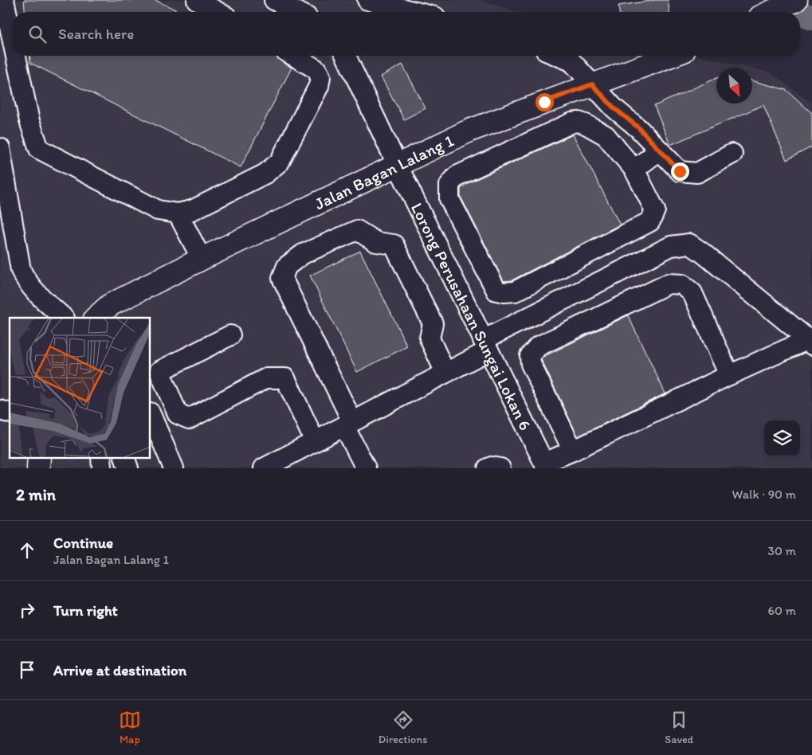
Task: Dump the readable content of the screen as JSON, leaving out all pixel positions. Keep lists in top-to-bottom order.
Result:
{
  "streets": {
    "main road": ["Jalan Bagan Lalang 1"],
    "street": ["Lorong Perusahaan Sungai Lokan 6"]
  },
  "crossings": [
    ["Jalan Bagan Lalang 1", "Lorong Perusahaan Sungai Lokan 6"]
  ],
  "north": "bottom right",
  "page": {
    "search": "Search here",
    "heading": ["2 min", "Walk · 90 m"],
    "list": [
      ["Continue", "Jalan Bagan Lalang 1", "30 m"],
      ["Turn right", "60 m"],
      "Arrive at destination"
    ],
    "nav": ["Map", "Directions", "Saved"]
  }
}
